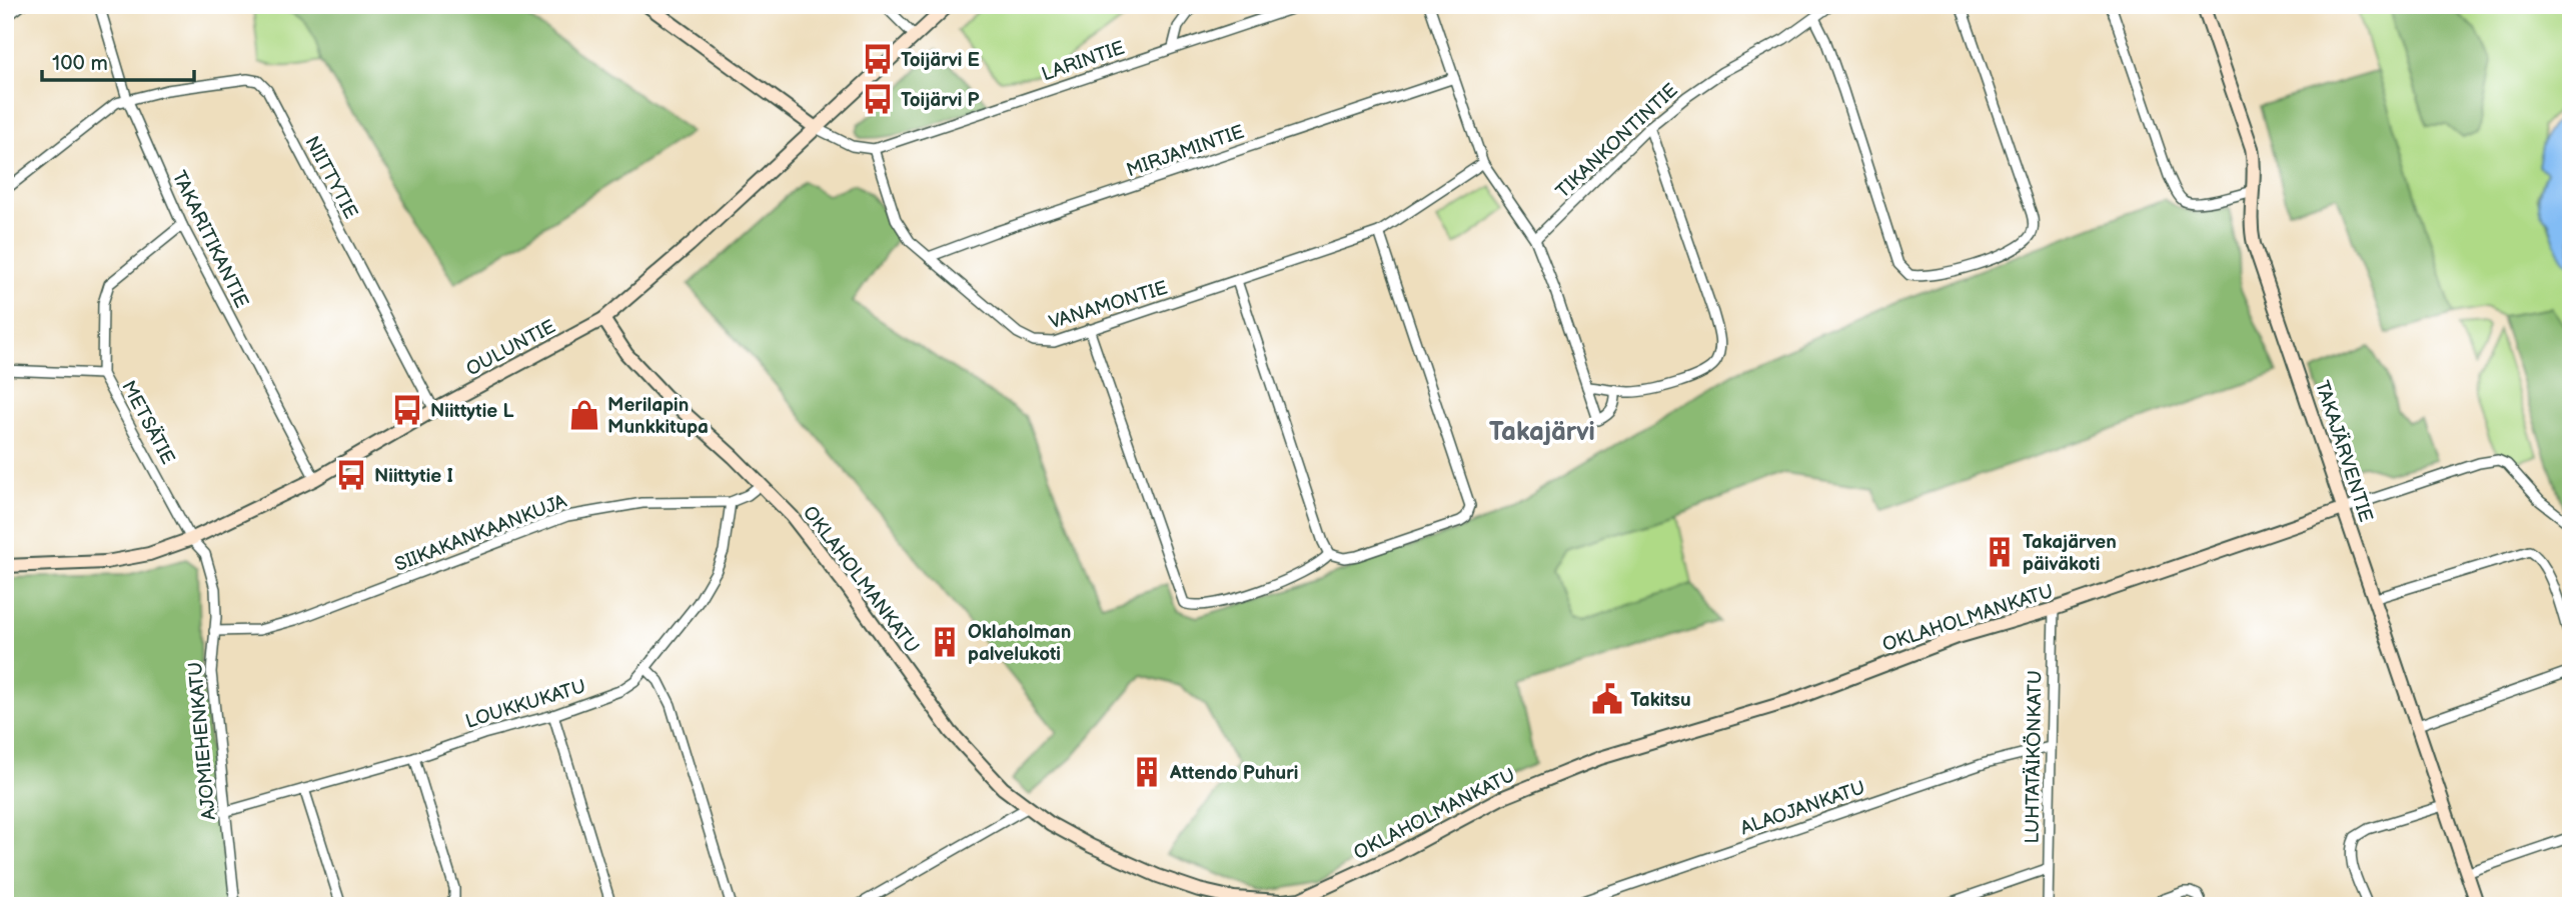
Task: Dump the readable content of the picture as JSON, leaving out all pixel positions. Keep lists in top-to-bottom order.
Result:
{
  "streets": {
    "street": [
      "LARINTIE",
      "TIKANKONTINTIE",
      "MIRJAMINTIE",
      "NIITTYTIE",
      "TAKARITIKANTIE",
      "VANAMONTIE",
      "OULUNTIE",
      "METSÄTIE",
      "TAKAJÄRVENTIE",
      "SIIKAKANKAANKUJA",
      "OKLAHOLMANKATU",
      "LOUKKUKATU",
      "AJOMIEHENKATU",
      "LUHTATÄIKÖNKATU",
      "ALAOJANKATU"
    ]
  },
  "crossings": [
    ["LARINTIE", "VANAMONTIE"],
    ["MIRJAMINTIE", "VANAMONTIE"],
    ["NIITTYTIE", "TAKARITIKANTIE"],
    ["NIITTYTIE", "OULUNTIE"],
    ["TAKARITIKANTIE", "OULUNTIE"],
    ["TAKARITIKANTIE", "METSÄTIE"],
    ["OULUNTIE", "METSÄTIE"],
    ["OULUNTIE", "OKLAHOLMANKATU"],
    ["OULUNTIE", "AJOMIEHENKATU"],
    ["METSÄTIE", "AJOMIEHENKATU"],
    ["TAKAJÄRVENTIE", "OKLAHOLMANKATU"],
    ["SIIKAKANKAANKUJA", "OKLAHOLMANKATU"],
    ["SIIKAKANKAANKUJA", "LOUKKUKATU"],
    ["SIIKAKANKAANKUJA", "AJOMIEHENKATU"],
    ["OKLAHOLMANKATU", "LUHTATÄIKÖNKATU"],
    ["LOUKKUKATU", "AJOMIEHENKATU"],
    ["LUHTATÄIKÖNKATU", "ALAOJANKATU"]
  ],
  "districts": ["Takajärvi"],
  "places": {
    "bus stop": [
      "Toijärvi E",
      "Toijärvi P",
      "Niittytie L",
      "Niittytie I"
    ],
    "shop": ["Merilapin Munkkitupa"],
    "building": ["Takajärven päiväkoti", "Oklaholman palvelukoti", "Attendo Puhuri"],
    "public building": ["Takitsu"]
  },
  "scale_bar": "100 m"
}
